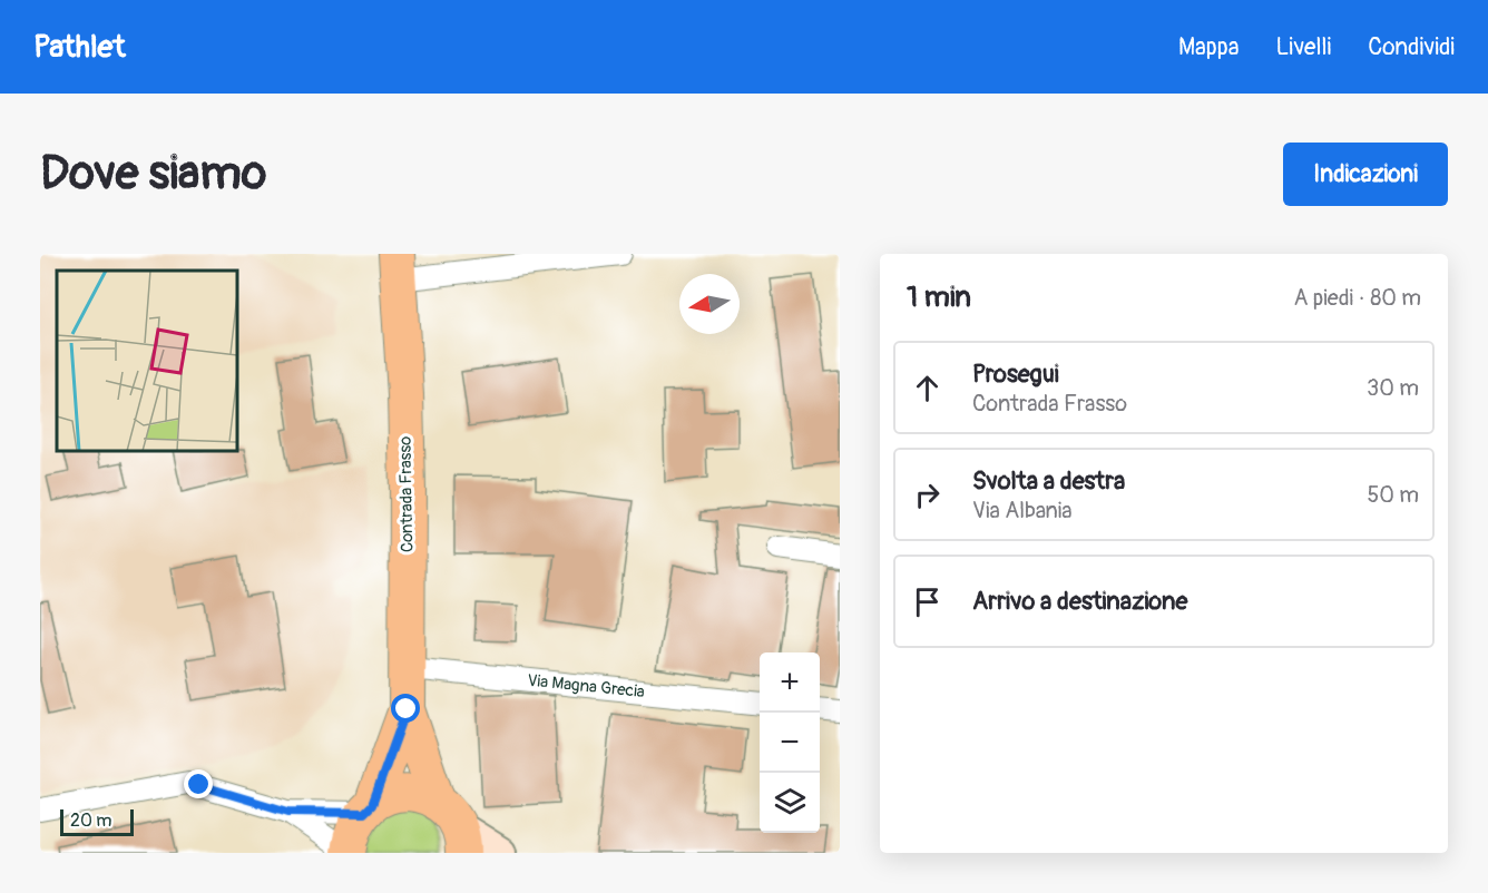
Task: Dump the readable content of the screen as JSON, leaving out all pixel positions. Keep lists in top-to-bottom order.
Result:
{
  "streets": {
    "main road": ["Contrada Frasso"],
    "street": ["Via Magna Grecia"]
  },
  "crossings": [
    ["Contrada Frasso", "Via Magna Grecia"]
  ],
  "scale_bar": "20 m",
  "north": "left",
  "page": {
    "header": "Pathlet",
    "nav": ["Mappa", "Livelli", "Condividi"],
    "buttons": "Indicazioni",
    "title": "Dove siamo",
    "heading": ["1 min", "A piedi · 80 m"],
    "list": [
      ["Prosegui", "Contrada Frasso", "30 m"],
      ["Svolta a destra", "Via Albania", "50 m"],
      "Arrivo a destinazione"
    ],
    "map_buttons": ["+", "−"],
    "scale": "20 m"
  }
}
